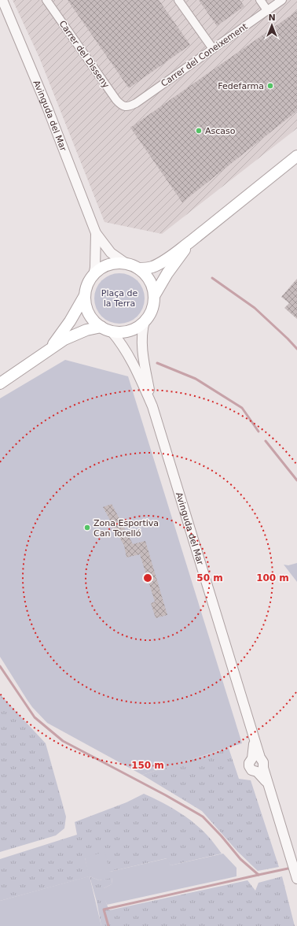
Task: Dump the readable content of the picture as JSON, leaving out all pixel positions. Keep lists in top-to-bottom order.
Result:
{
  "streets": {
    "street": ["Carrer del Disseny", "Carrer del Coneixement", "Avinguda del Mar"]
  },
  "crossings": [
    ["Carrer del Disseny", "Carrer del Coneixement"]
  ],
  "parks": ["Plaça de la Terra"],
  "places": ["Fedefarma", "Ascaso", "Zona Esportiva Can Torelló"],
  "north": "top",
  "rings": ["50 m", "100 m", "150 m"]
}
